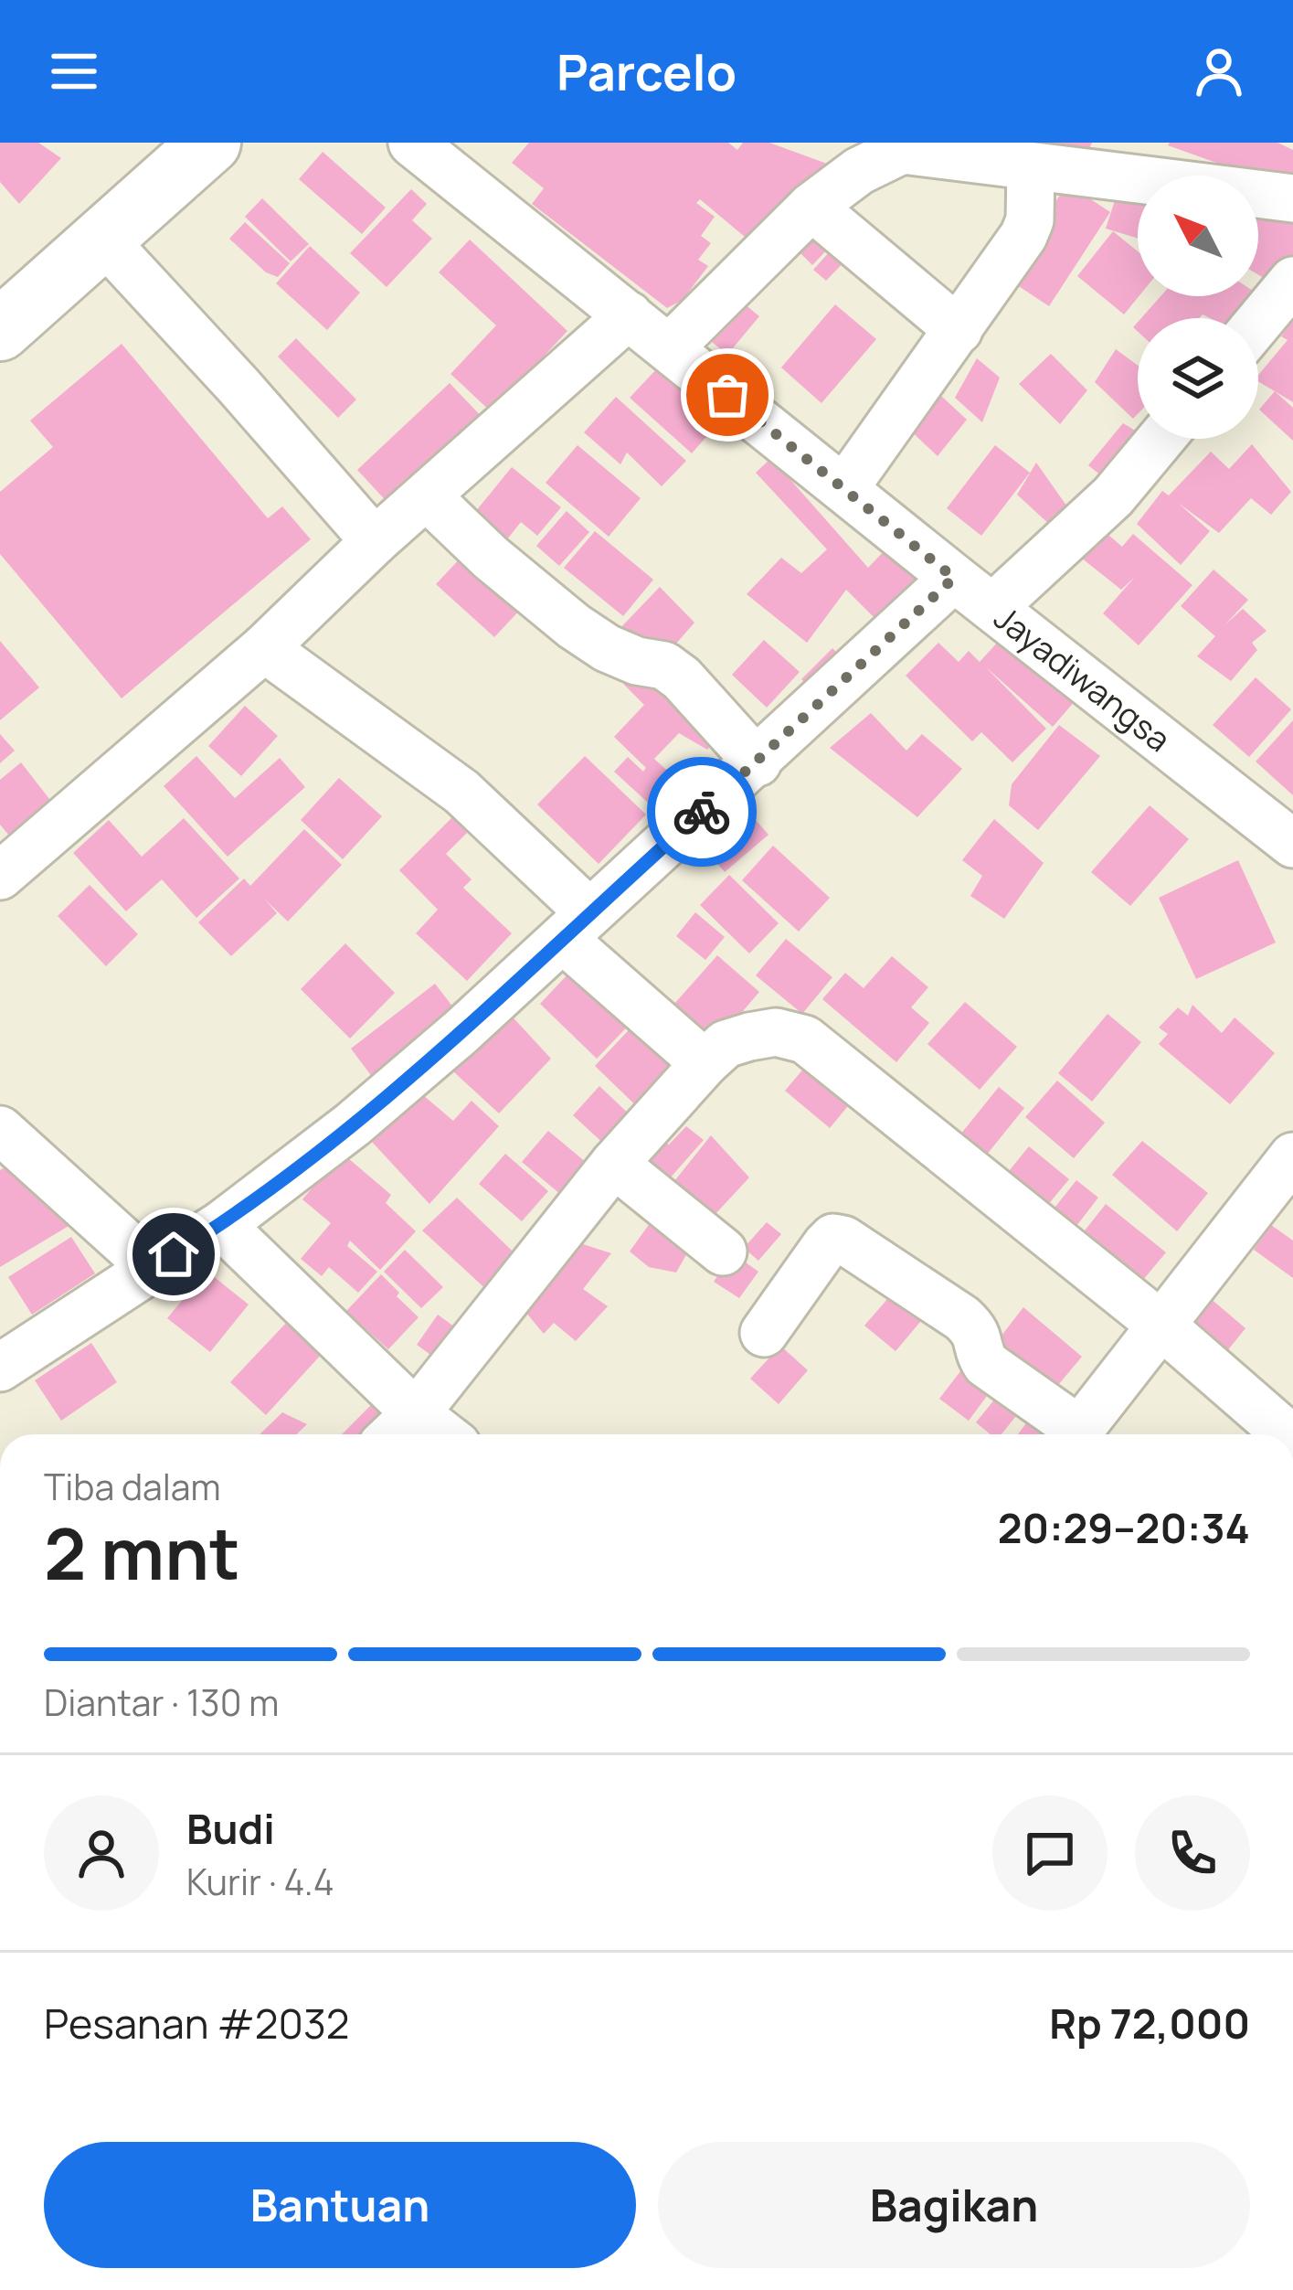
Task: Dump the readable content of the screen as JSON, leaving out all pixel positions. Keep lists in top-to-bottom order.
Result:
{
  "streets": {
    "street": ["Jayadiwangsa"]
  },
  "north": "top left",
  "page": {
    "header": "Parcelo",
    "heading": ["2 mnt", "Tiba dalam", "20:29–20:34"],
    "panel": [
      "Budi",
      "Kurir · 4.4",
      "Pesanan #2032",
      "Rp 72,000"
    ],
    "bar": "Diantar · 130 m",
    "buttons": ["Bantuan", "Bagikan"]
  }
}
